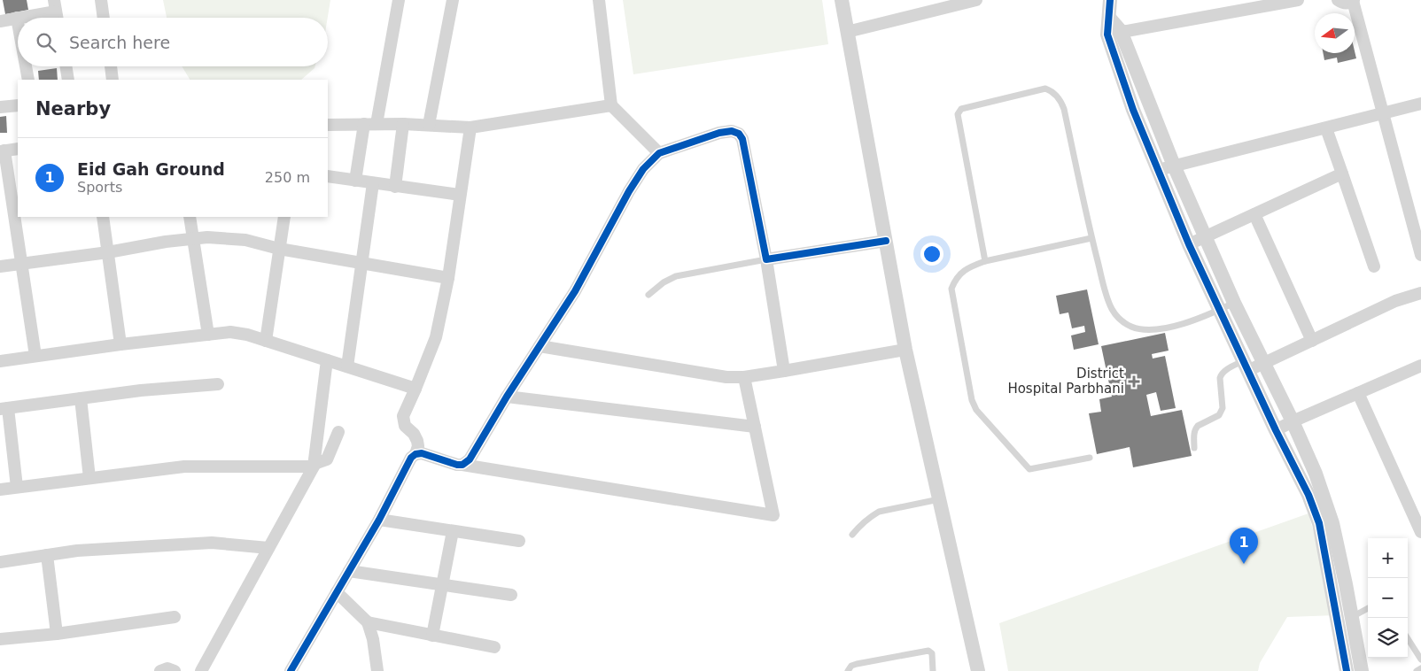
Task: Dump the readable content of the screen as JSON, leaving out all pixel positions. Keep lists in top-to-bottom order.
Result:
{
  "places": {
    "health": ["District Hospital Parbhani"]
  },
  "north": "left",
  "page": {
    "search": "Search here",
    "heading": "Nearby",
    "list": [
      {
        "mark": "1",
        "name": "Eid Gah Ground",
        "note": "Sports",
        "value": "250 m"
      }
    ],
    "pins": "1",
    "map_buttons": ["+", "−"]
  }
}
